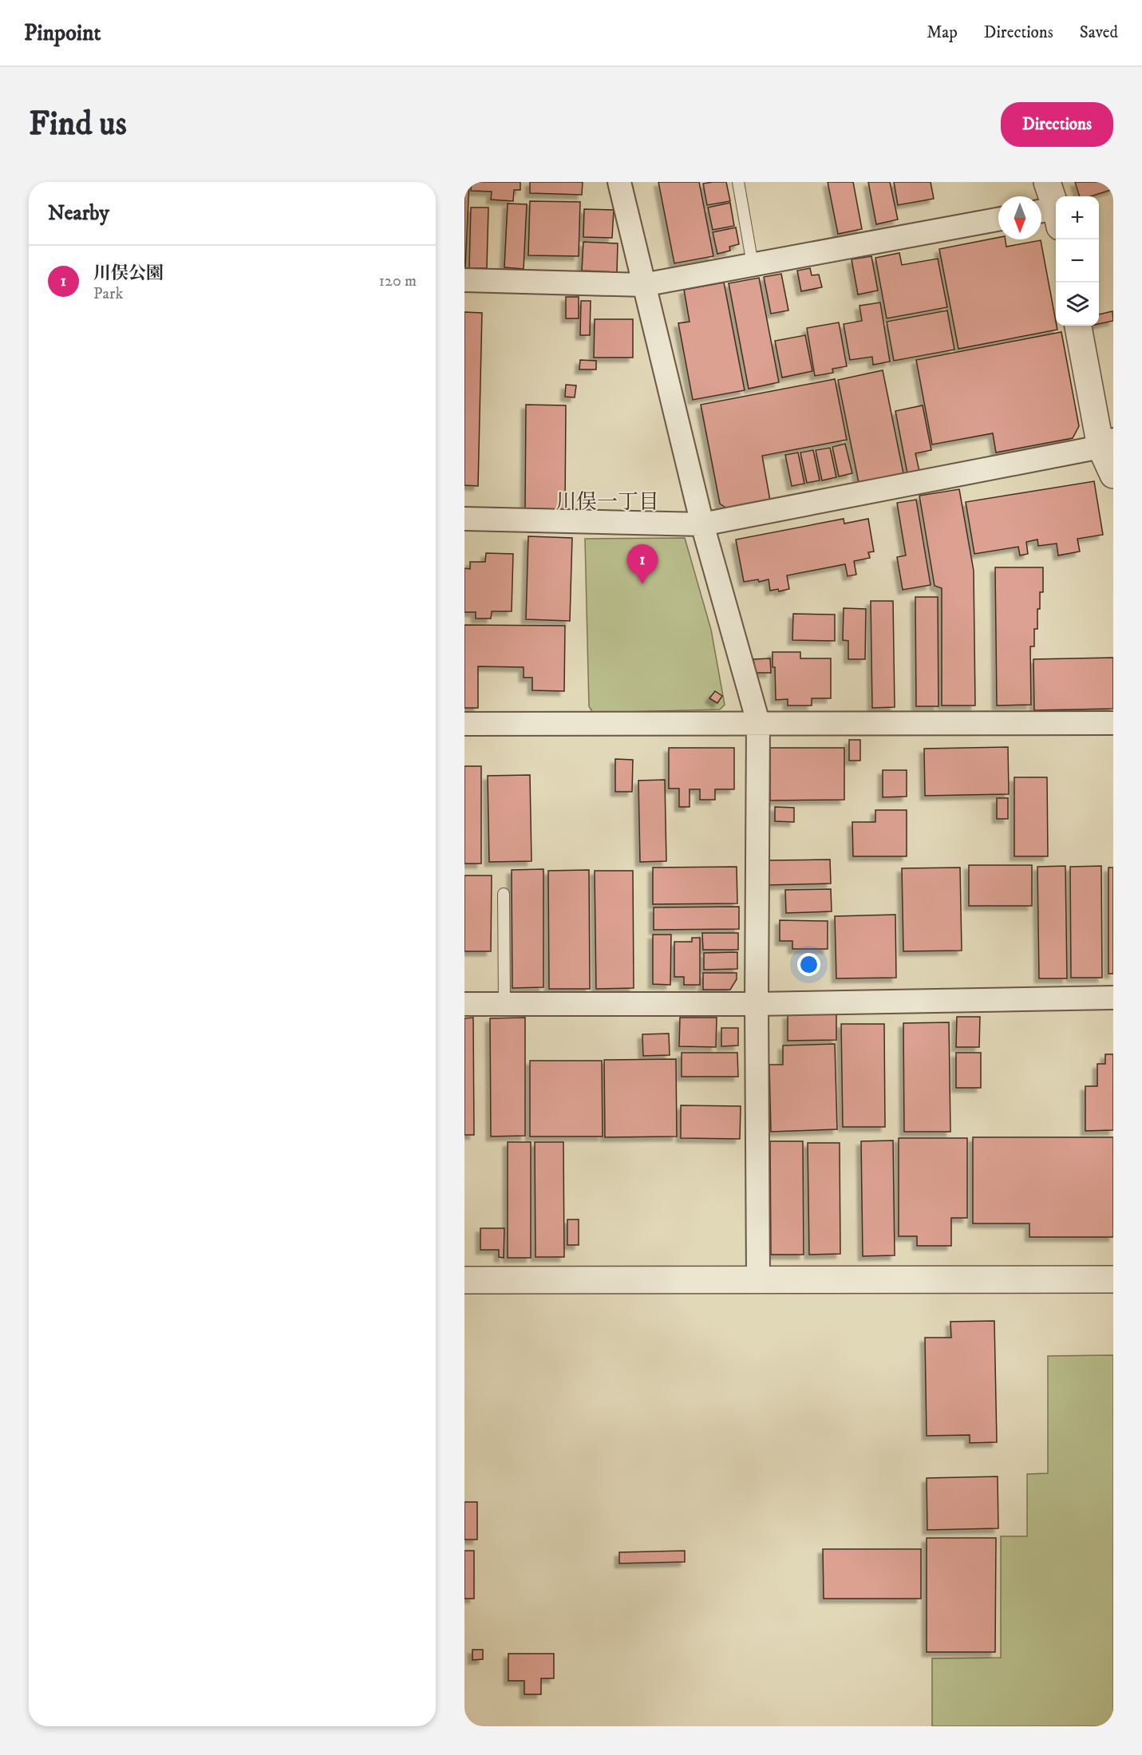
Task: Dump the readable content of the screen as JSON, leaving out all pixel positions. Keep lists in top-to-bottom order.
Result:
{
  "districts": ["川俣一丁目"],
  "north": "bottom",
  "page": {
    "header": "Pinpoint",
    "nav": ["Map", "Directions", "Saved"],
    "buttons": "Directions",
    "title": "Find us",
    "heading": "Nearby",
    "map_buttons": ["+", "−"],
    "list": [
      {
        "mark": "1",
        "name": "川俣公園",
        "note": "Park",
        "value": "120 m"
      }
    ],
    "pins": "1"
  }
}
